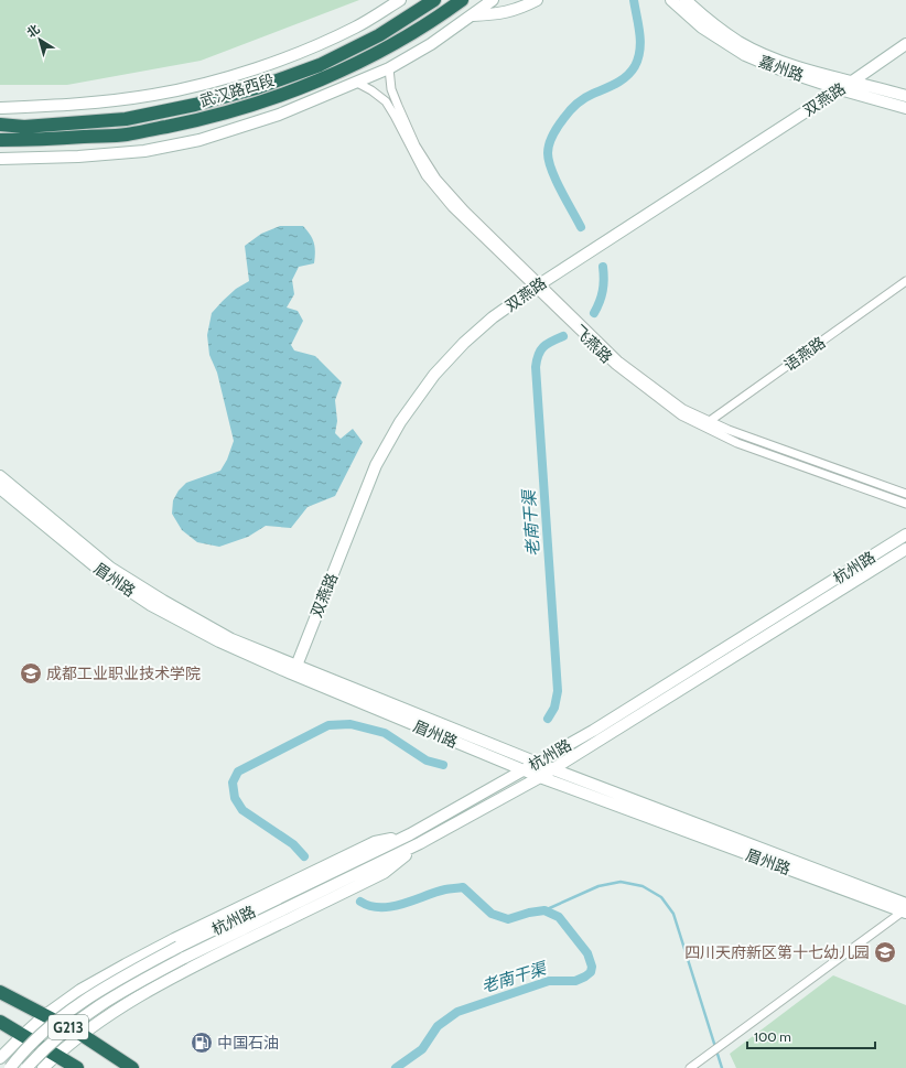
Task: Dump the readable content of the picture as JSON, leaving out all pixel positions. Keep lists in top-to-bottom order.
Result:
{
  "streets": {
    "highway": ["武汉路西段", "G213"],
    "main road": [
      "嘉州路",
      "双燕路",
      "杭州路",
      "眉州路"
    ],
    "street": ["飞燕路", "语燕路"]
  },
  "crossings": [
    ["嘉州路", "双燕路"],
    ["双燕路", "飞燕路"],
    ["双燕路", "眉州路"],
    ["飞燕路", "语燕路"],
    ["杭州路", "眉州路"]
  ],
  "water": ["老南干渠"],
  "places": {
    "school or university": ["成都工业职业技术学院", "四川天府新区第十七幼儿园"],
    "fuel station": ["中国石油"]
  },
  "scale_bar": "100 m",
  "north": "top left"
}
